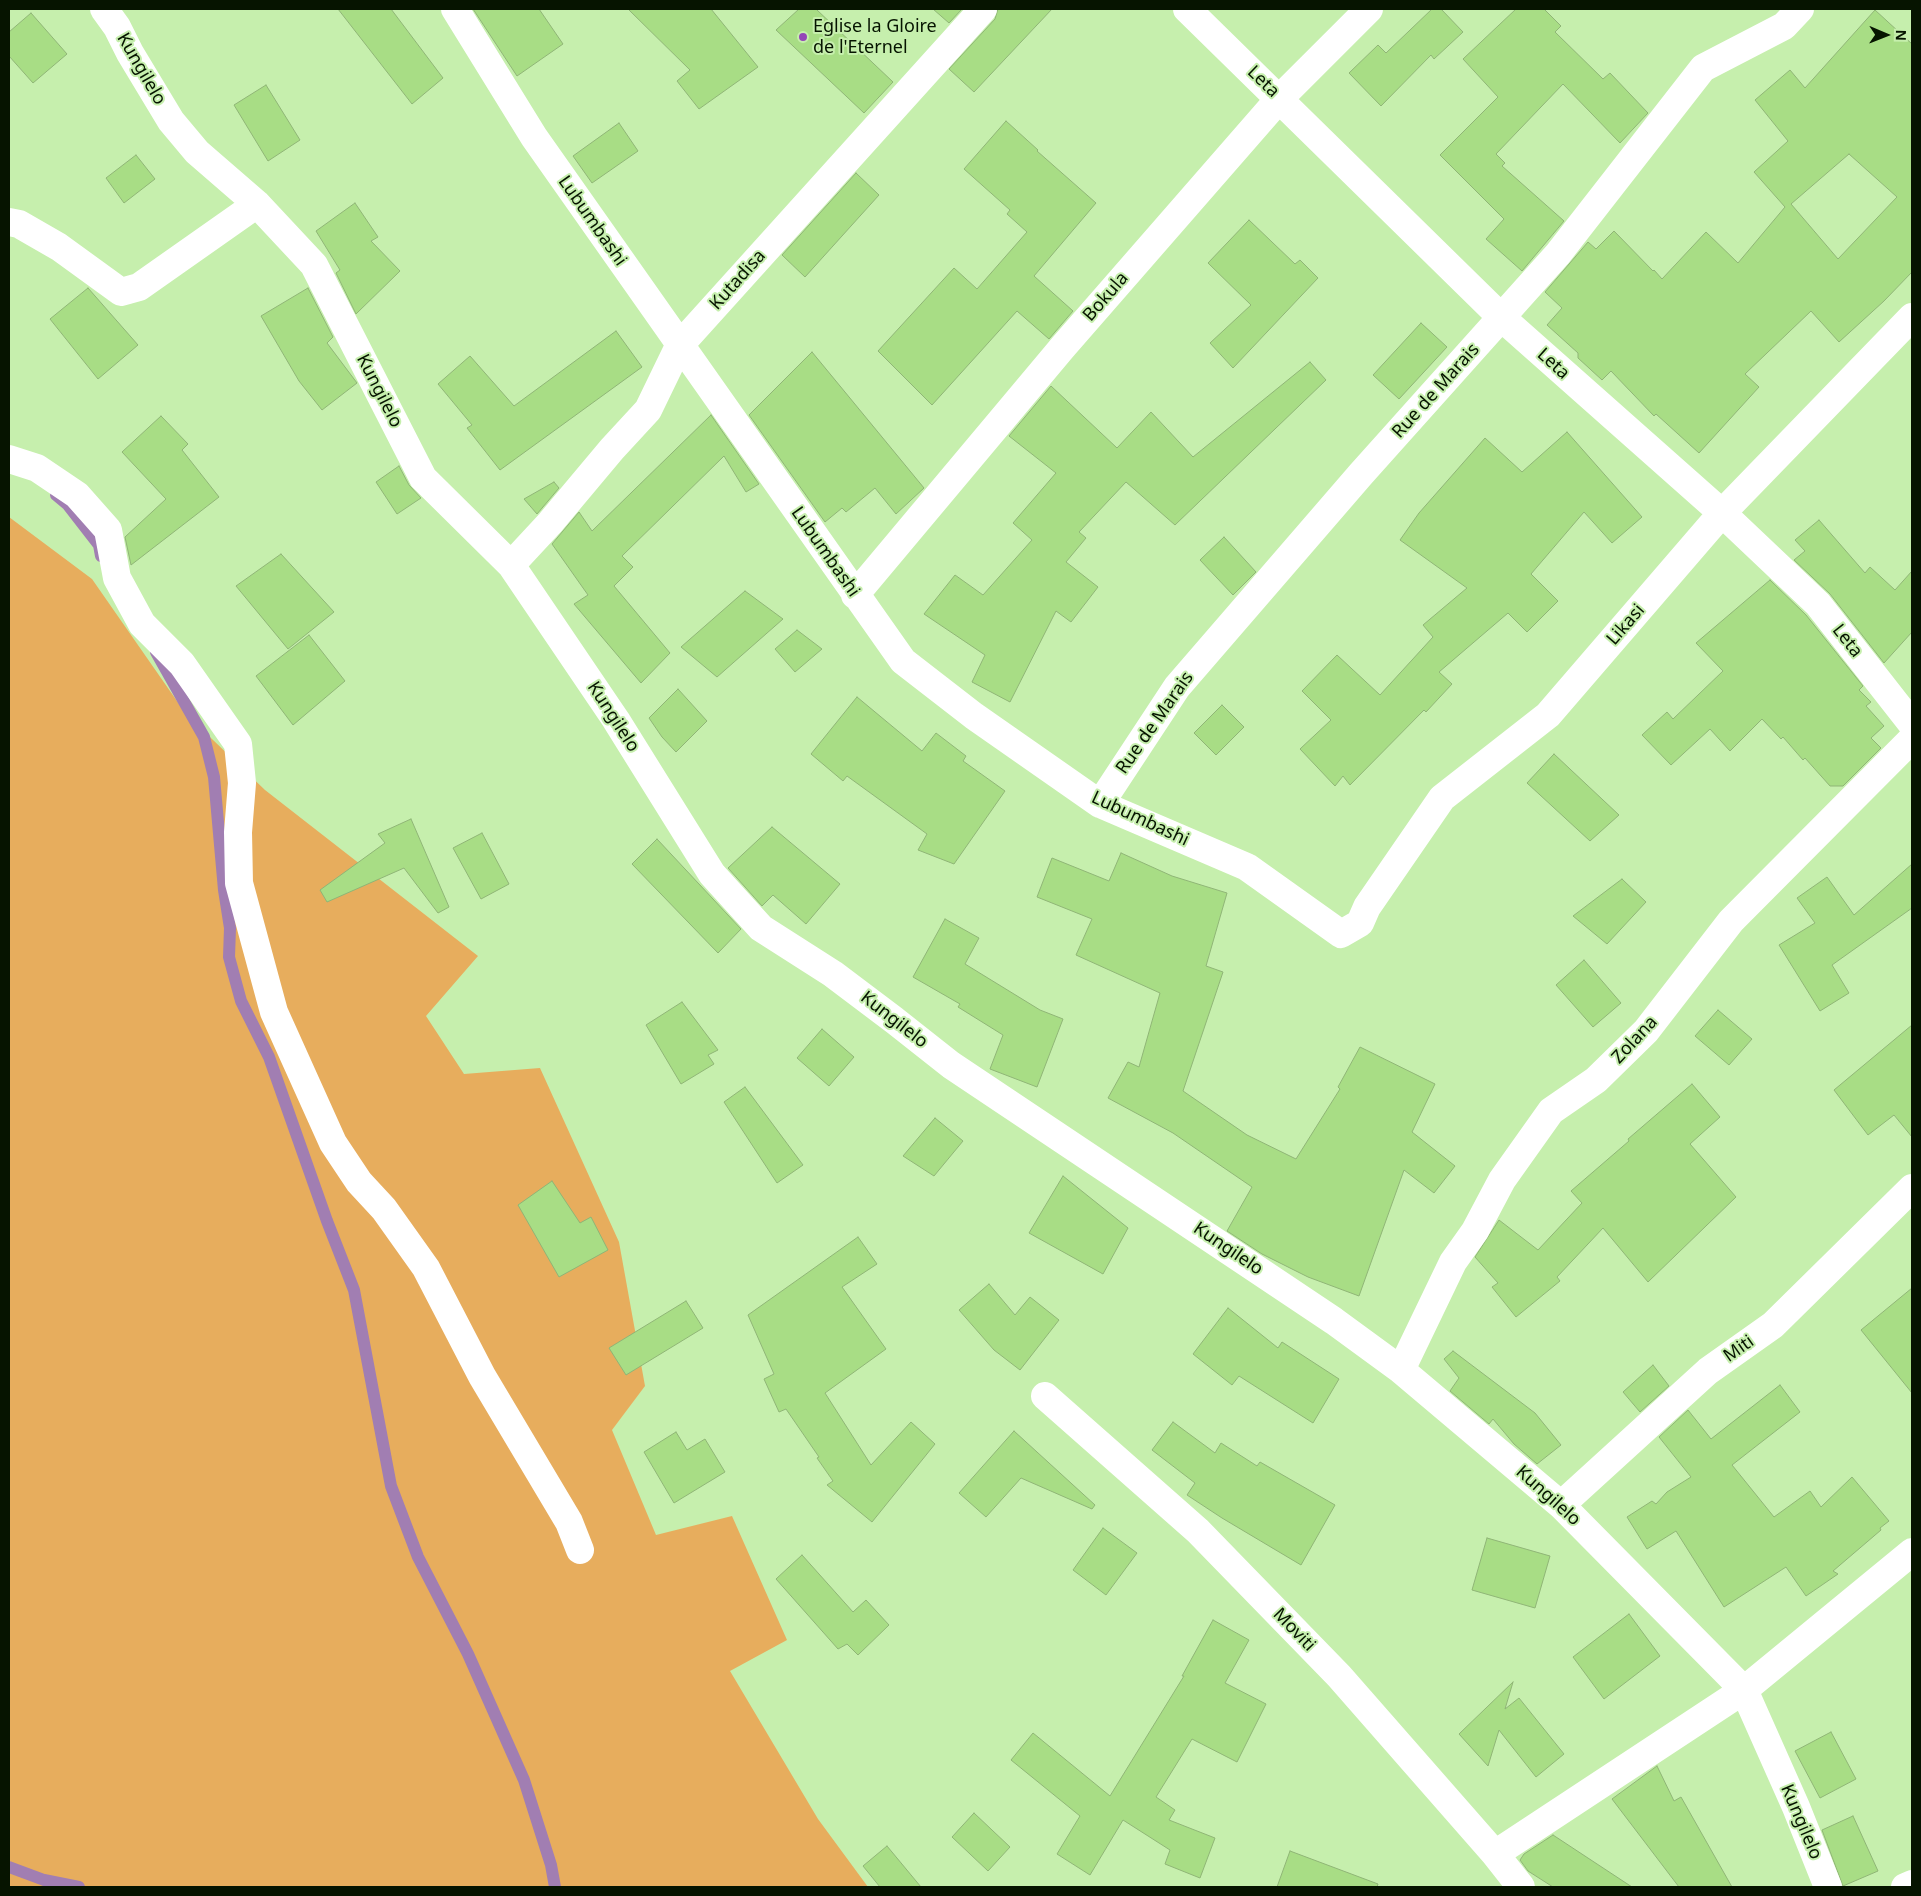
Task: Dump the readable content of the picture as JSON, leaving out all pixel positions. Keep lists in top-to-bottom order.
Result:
{
  "streets": {
    "street": [
      "Kungilelo",
      "Leta",
      "Lubumbashi",
      "Kutadisa",
      "Bokula",
      "Rue de Marais",
      "Likasi",
      "Zolana",
      "Miti",
      "Moviti"
    ]
  },
  "crossings": [
    ["Kungilelo", "Kutadisa"],
    ["Kungilelo", "Zolana"],
    ["Kungilelo", "Miti"],
    ["Leta", "Bokula"],
    ["Leta", "Rue de Marais"],
    ["Leta", "Likasi"],
    ["Lubumbashi", "Kutadisa"],
    ["Lubumbashi", "Bokula"],
    ["Lubumbashi", "Rue de Marais"],
    ["Lubumbashi", "Likasi"]
  ],
  "places": ["Eglise la Gloire de l'Eternel"],
  "north": "right"
}
